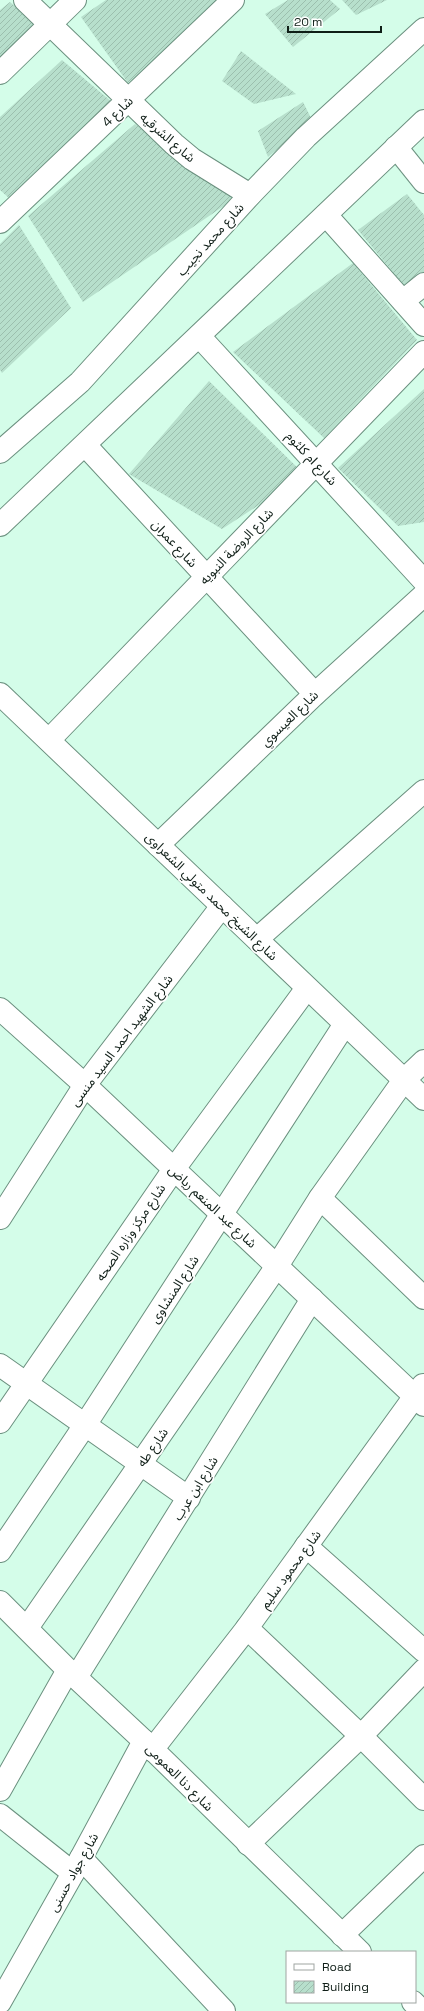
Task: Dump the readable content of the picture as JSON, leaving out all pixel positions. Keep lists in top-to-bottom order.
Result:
{
  "streets": {
    "street": [
      "شارع 4",
      "شارع الشرقيه",
      "شارع محمد نجيب",
      "شارع ام كلثوم",
      "شارع عمران",
      "شارع الروضة النبويه",
      "شارع العيسوي",
      "شارع الشيخ محمد متولي الشعراوى",
      "شارع الشهيد احمد السيد منسى",
      "شارع عبد المنعم رياض",
      "شارع مركز وزاره الصحه",
      "شارع المنشاوى",
      "شارع طه",
      "شارع ابن عرب",
      "شارع محمود سليم",
      "شارع دنا العمومى",
      "شارع جواد حسنى"
    ]
  },
  "crossings": [
    ["شارع 4", "شارع الشرقيه"],
    ["شارع الشرقيه", "شارع محمد نجيب"],
    ["شارع ام كلثوم", "شارع الروضة النبويه"],
    ["شارع عمران", "شارع الروضة النبويه"],
    ["شارع عمران", "شارع العيسوي"],
    ["شارع الروضة النبويه", "شارع الشيخ محمد متولي الشعراوى"],
    ["شارع العيسوي", "شارع الشيخ محمد متولي الشعراوى"],
    ["شارع الشيخ محمد متولي الشعراوى", "شارع الشهيد احمد السيد منسى"],
    ["شارع الشيخ محمد متولي الشعراوى", "شارع مركز وزاره الصحه"],
    ["شارع الشيخ محمد متولي الشعراوى", "شارع المنشاوى"],
    ["شارع الشيخ محمد متولي الشعراوى", "شارع طه"],
    ["شارع الشهيد احمد السيد منسى", "شارع عبد المنعم رياض"],
    ["شارع عبد المنعم رياض", "شارع مركز وزاره الصحه"],
    ["شارع عبد المنعم رياض", "شارع المنشاوى"],
    ["شارع عبد المنعم رياض", "شارع طه"],
    ["شارع عبد المنعم رياض", "شارع ابن عرب"],
    ["شارع عبد المنعم رياض", "شارع محمود سليم"],
    ["شارع طه", "شارع دنا العمومى"],
    ["شارع ابن عرب", "شارع دنا العمومى"],
    ["شارع محمود سليم", "شارع دنا العمومى"],
    ["شارع محمود سليم", "شارع جواد حسنى"],
    ["شارع دنا العمومى", "شارع جواد حسنى"]
  ],
  "legend": ["Road", "Building"],
  "scale_bar": "20 m"
}
